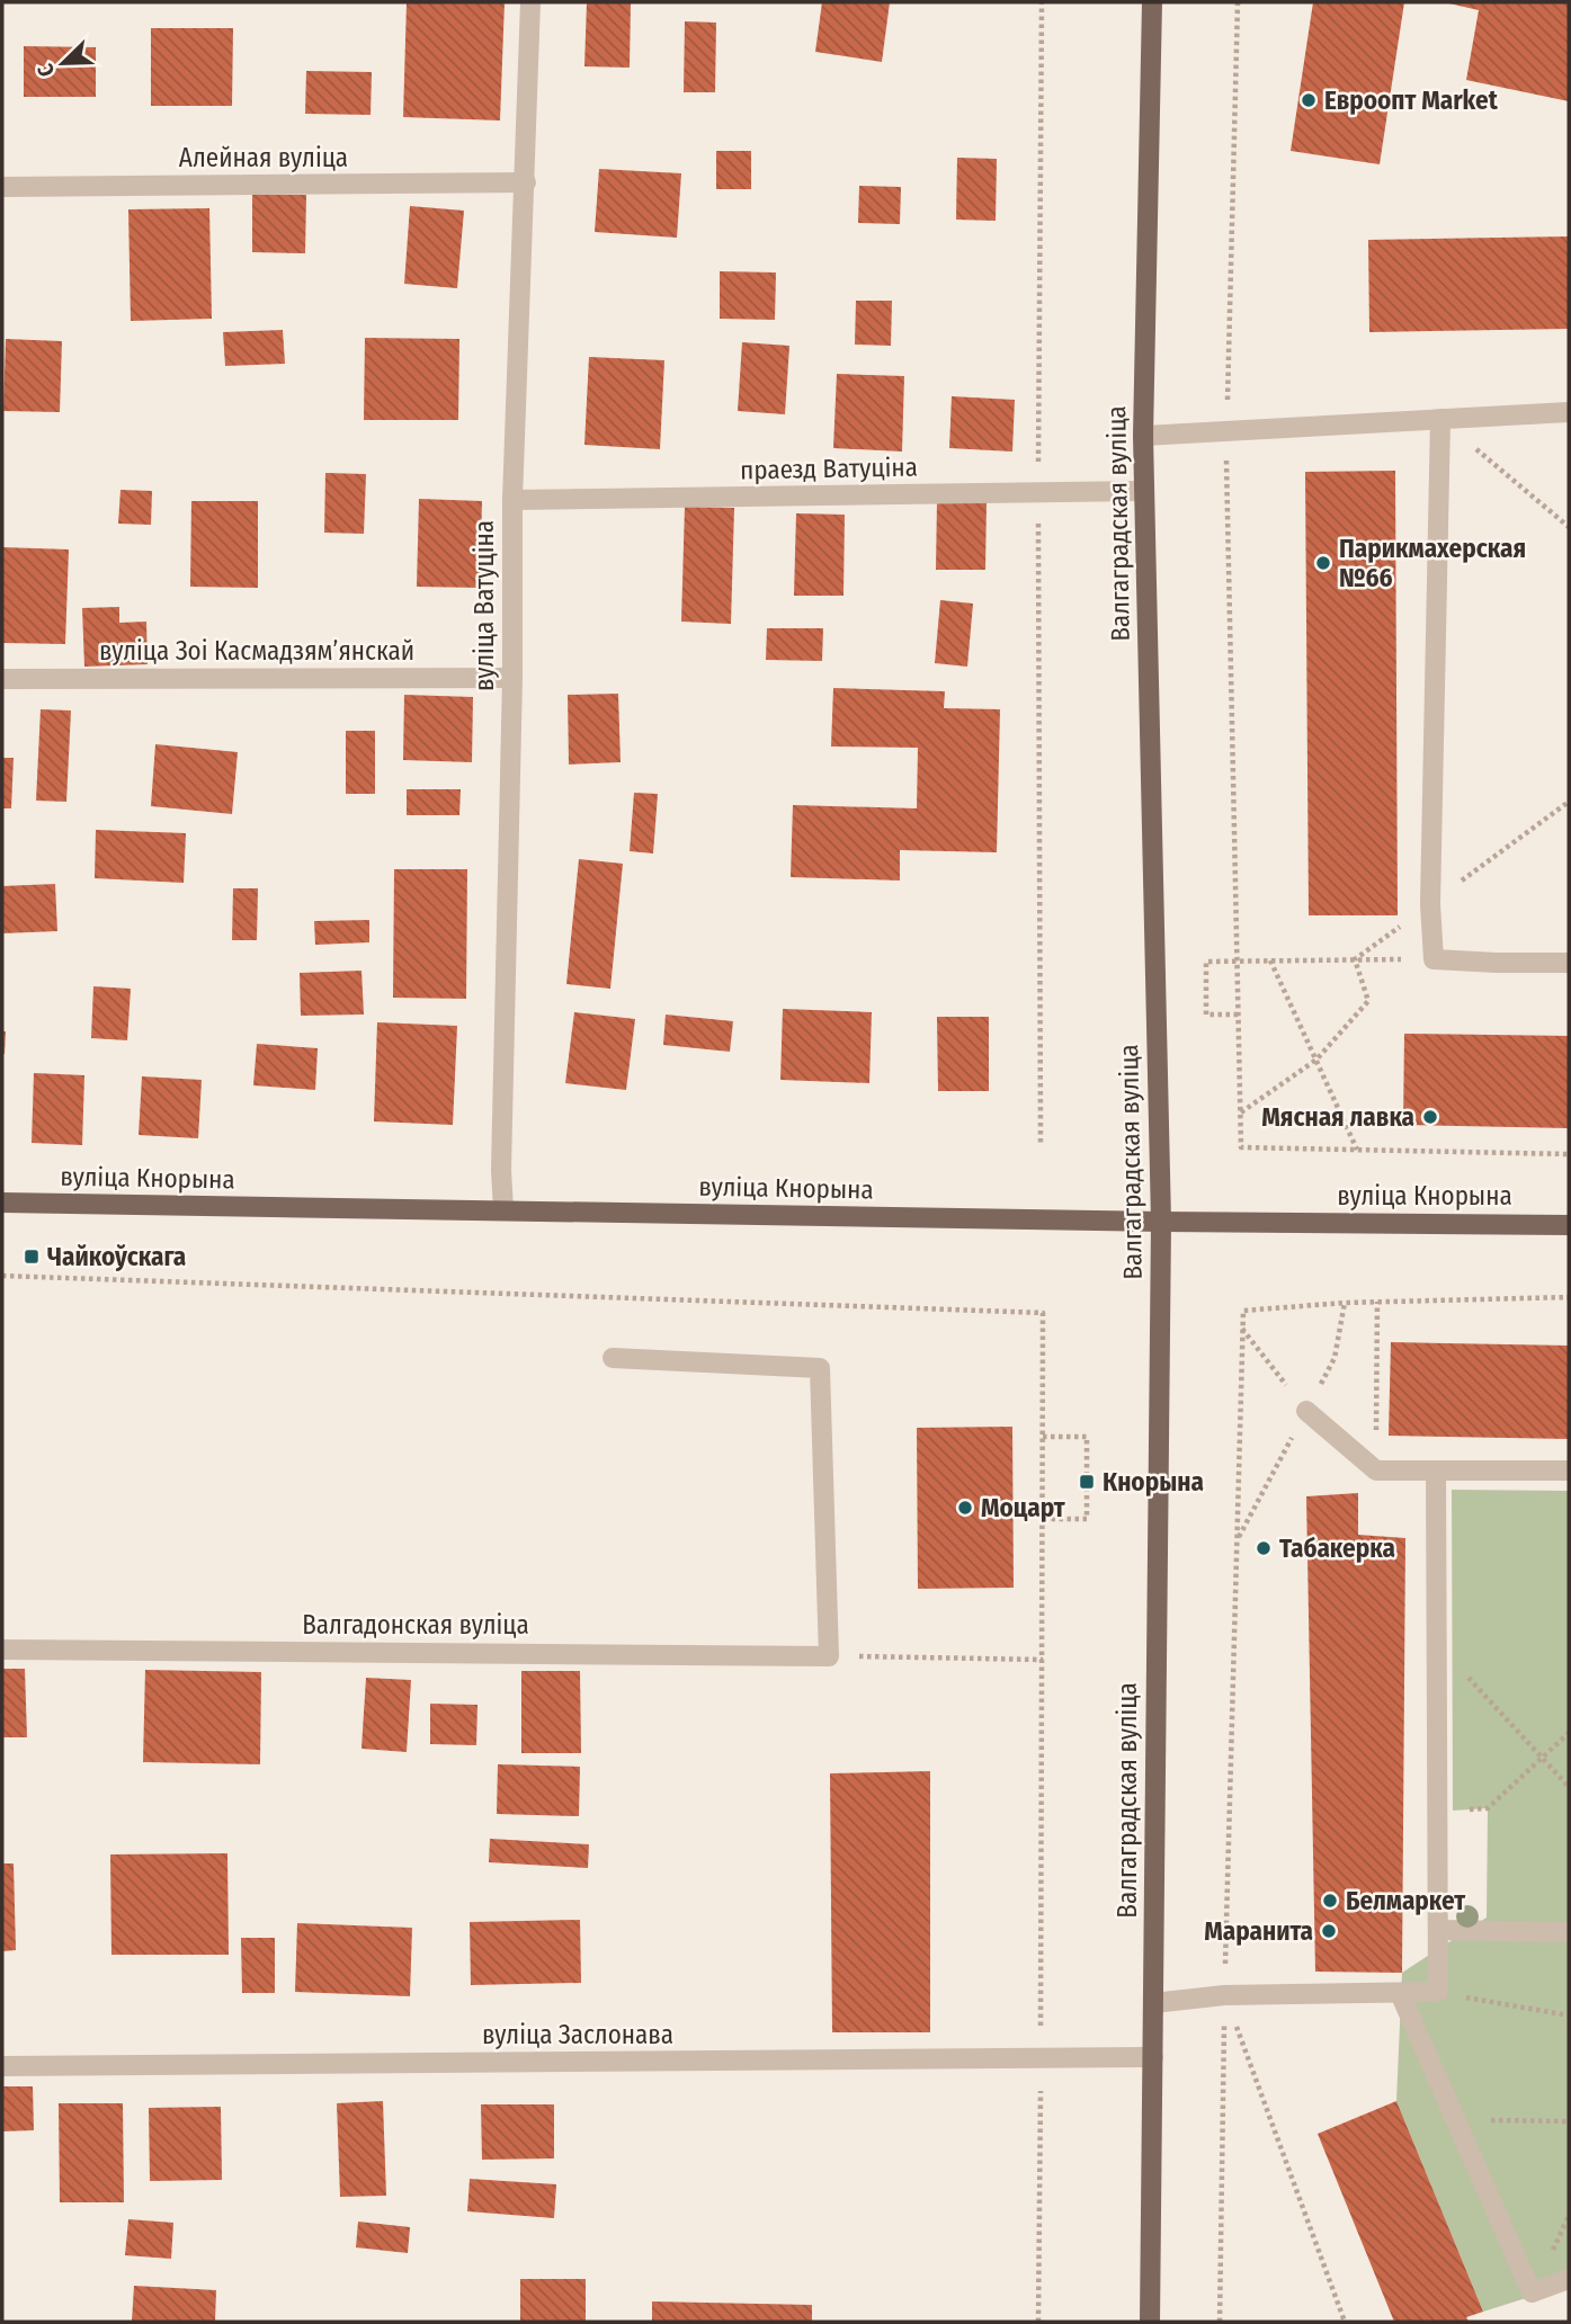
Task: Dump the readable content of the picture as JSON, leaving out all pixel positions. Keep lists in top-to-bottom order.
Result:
{
  "streets": {
    "main road": ["Валгаградская вуліца", "вуліца Кнорына"],
    "street": [
      "Алейная вуліца",
      "праезд Ватуціна",
      "вуліца Ватуціна",
      "вуліца Зоі Касмадзямʼянскай",
      "Валгадонская вуліца",
      "вуліца Заслонава"
    ]
  },
  "crossings": [
    ["Алейная вуліца", "вуліца Ватуціна"],
    ["праезд Ватуціна", "Валгаградская вуліца"],
    ["праезд Ватуціна", "вуліца Ватуціна"],
    ["Валгаградская вуліца", "вуліца Кнорына"],
    ["Валгаградская вуліца", "вуліца Заслонава"],
    ["вуліца Ватуціна", "вуліца Зоі Касмадзямʼянскай"],
    ["вуліца Ватуціна", "вуліца Кнорына"]
  ],
  "places": {
    "other": [
      "Евроопт Market",
      "Парикмахерская №66",
      "Мясная лавка",
      "Моцарт",
      "Табакерка",
      "Белмаркет",
      "Маранита"
    ],
    "transit": ["Чайкоўскага", "Кнорына"]
  },
  "north": "bottom left"
}
